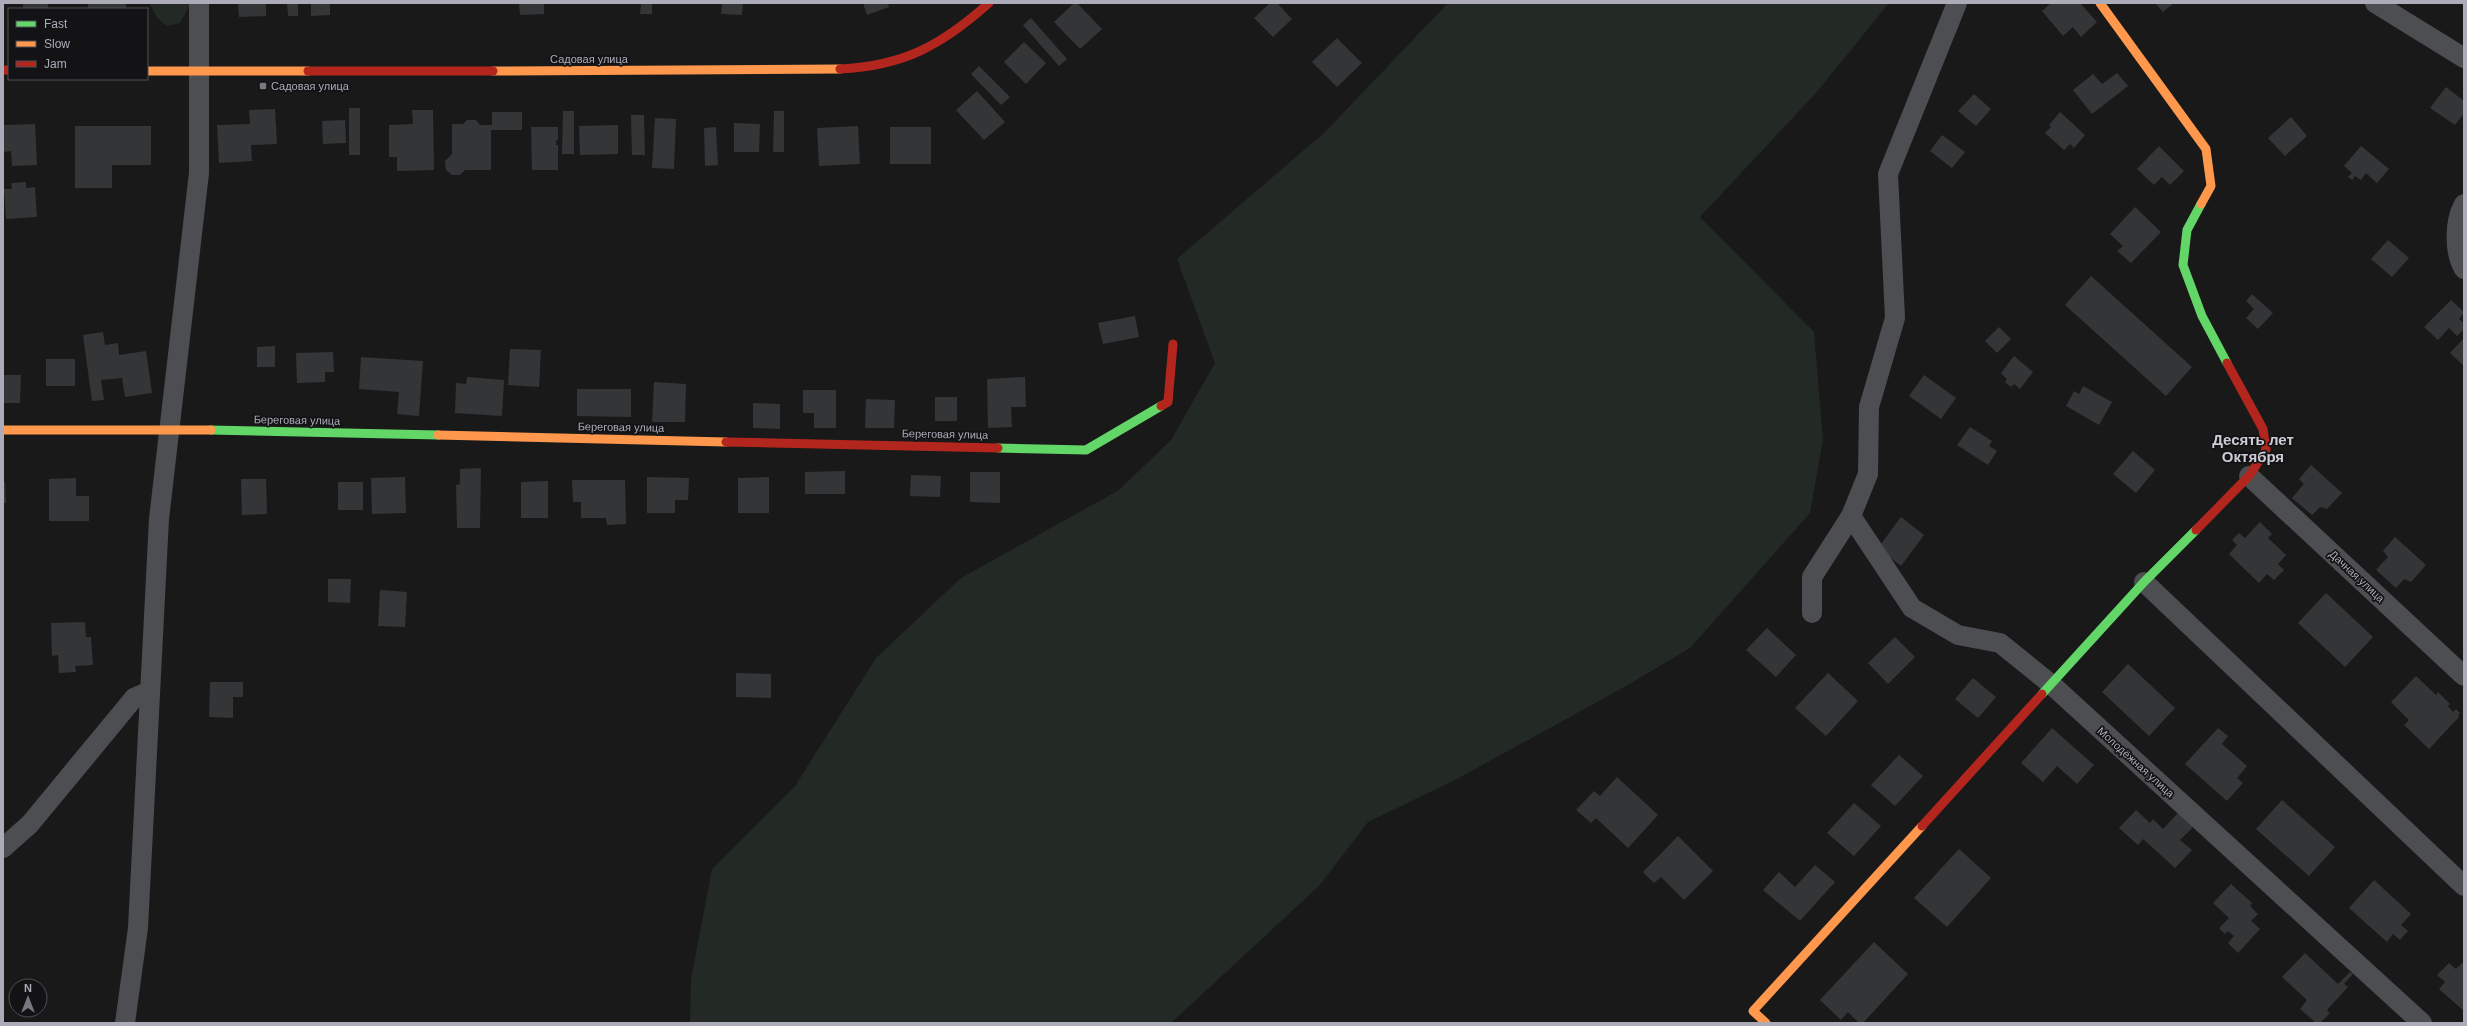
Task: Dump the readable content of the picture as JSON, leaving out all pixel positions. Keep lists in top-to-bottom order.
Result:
{
  "streets": {
    "street": [
      "Садовая улица",
      "Береговая улица",
      "Дачная улица",
      "Молодёжная улица"
    ]
  },
  "districts": ["Десять лет Октября"],
  "places": {
    "transit": ["Садовая улица"]
  },
  "legend": ["Fast", "Slow", "Jam"],
  "north": "top"
}
